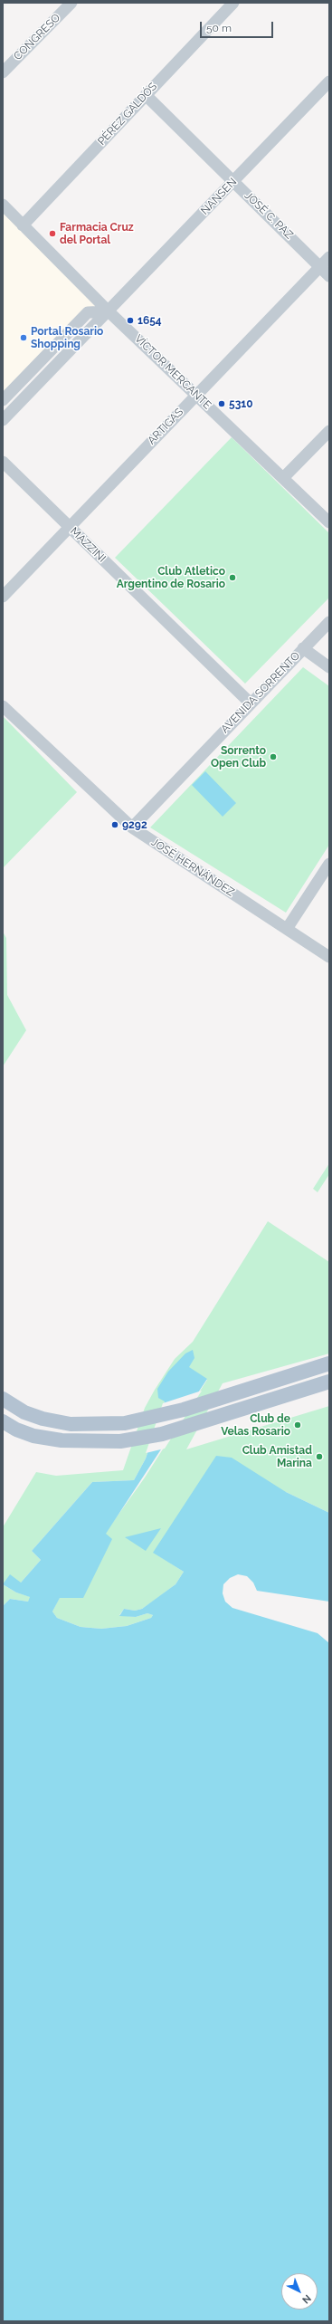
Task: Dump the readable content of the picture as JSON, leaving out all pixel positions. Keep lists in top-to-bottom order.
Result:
{
  "streets": {
    "street": [
      "CONGRESO",
      "PÉREZ GALDÓS",
      "NANSEN",
      "JOSÉ C. PAZ",
      "VÍCTOR MERCANTE",
      "ARTIGAS",
      "MAZZINI",
      "AVENIDA SORRENTO",
      "JOSÉ HERNÁNDEZ"
    ]
  },
  "crossings": [
    ["PÉREZ GALDÓS", "JOSÉ C. PAZ"],
    ["PÉREZ GALDÓS", "VÍCTOR MERCANTE"],
    ["NANSEN", "JOSÉ C. PAZ"],
    ["NANSEN", "VÍCTOR MERCANTE"],
    ["JOSÉ C. PAZ", "ARTIGAS"],
    ["VÍCTOR MERCANTE", "ARTIGAS"],
    ["ARTIGAS", "MAZZINI"],
    ["MAZZINI", "AVENIDA SORRENTO"],
    ["AVENIDA SORRENTO", "JOSÉ HERNÁNDEZ"]
  ],
  "places": [
    "Farmacia Cruz del Portal",
    "1654",
    "Portal Rosario Shopping",
    "5310",
    "Club Atletico Argentino de Rosario",
    "Sorrento Open Club",
    "9292",
    "Club de Velas Rosario",
    "Club Amistad Marina"
  ],
  "scale_bar": "50 m",
  "north": "bottom right"
}
